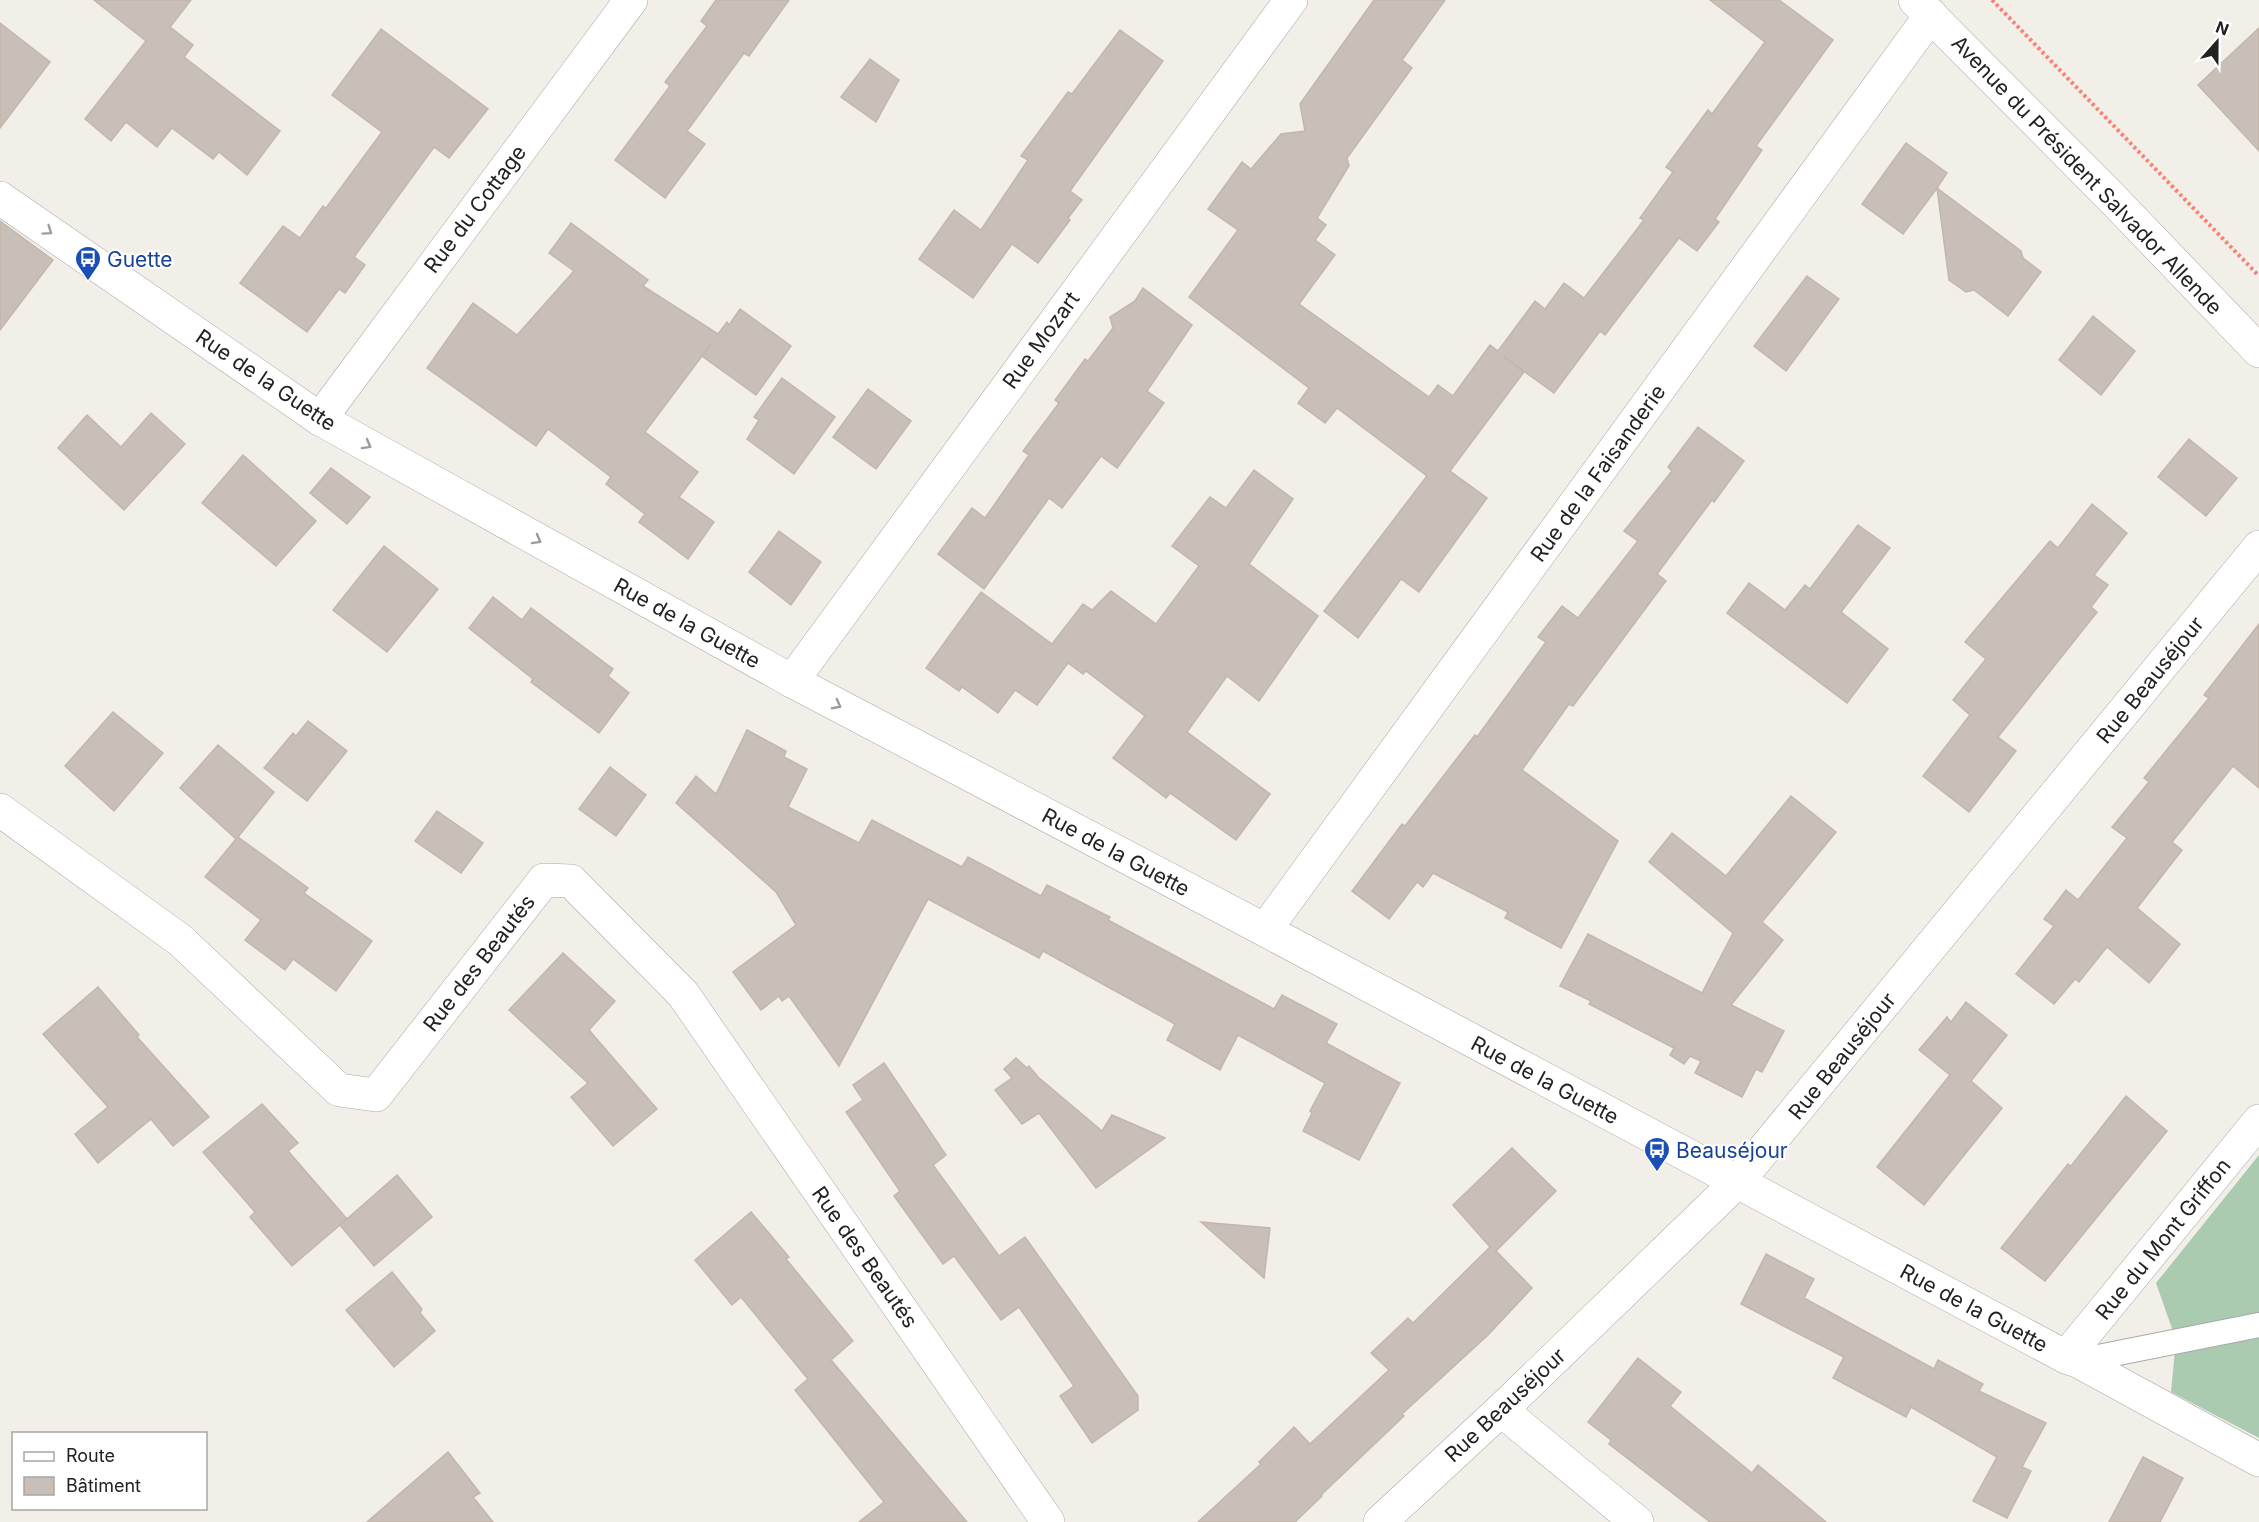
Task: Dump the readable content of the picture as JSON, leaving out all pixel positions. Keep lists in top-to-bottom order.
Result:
{
  "streets": {
    "street": [
      "Avenue du Président Salvador Allende",
      "Rue du Cottage",
      "Rue Mozart",
      "Rue de la Guette",
      "Rue de la Faisanderie",
      "Rue Beauséjour",
      "Rue des Beautés",
      "Rue du Mont Griffon"
    ]
  },
  "crossings": [
    ["Avenue du Président Salvador Allende", "Rue de la Faisanderie"],
    ["Rue du Cottage", "Rue de la Guette"],
    ["Rue Mozart", "Rue de la Guette"],
    ["Rue de la Guette", "Rue de la Faisanderie"],
    ["Rue de la Guette", "Rue Beauséjour"],
    ["Rue de la Guette", "Rue du Mont Griffon"]
  ],
  "one_way": ["Rue de la Guette"],
  "places": {
    "bus stop": ["Guette", "Beauséjour"]
  },
  "legend": ["Route", "Bâtiment"],
  "north": "top"
}
